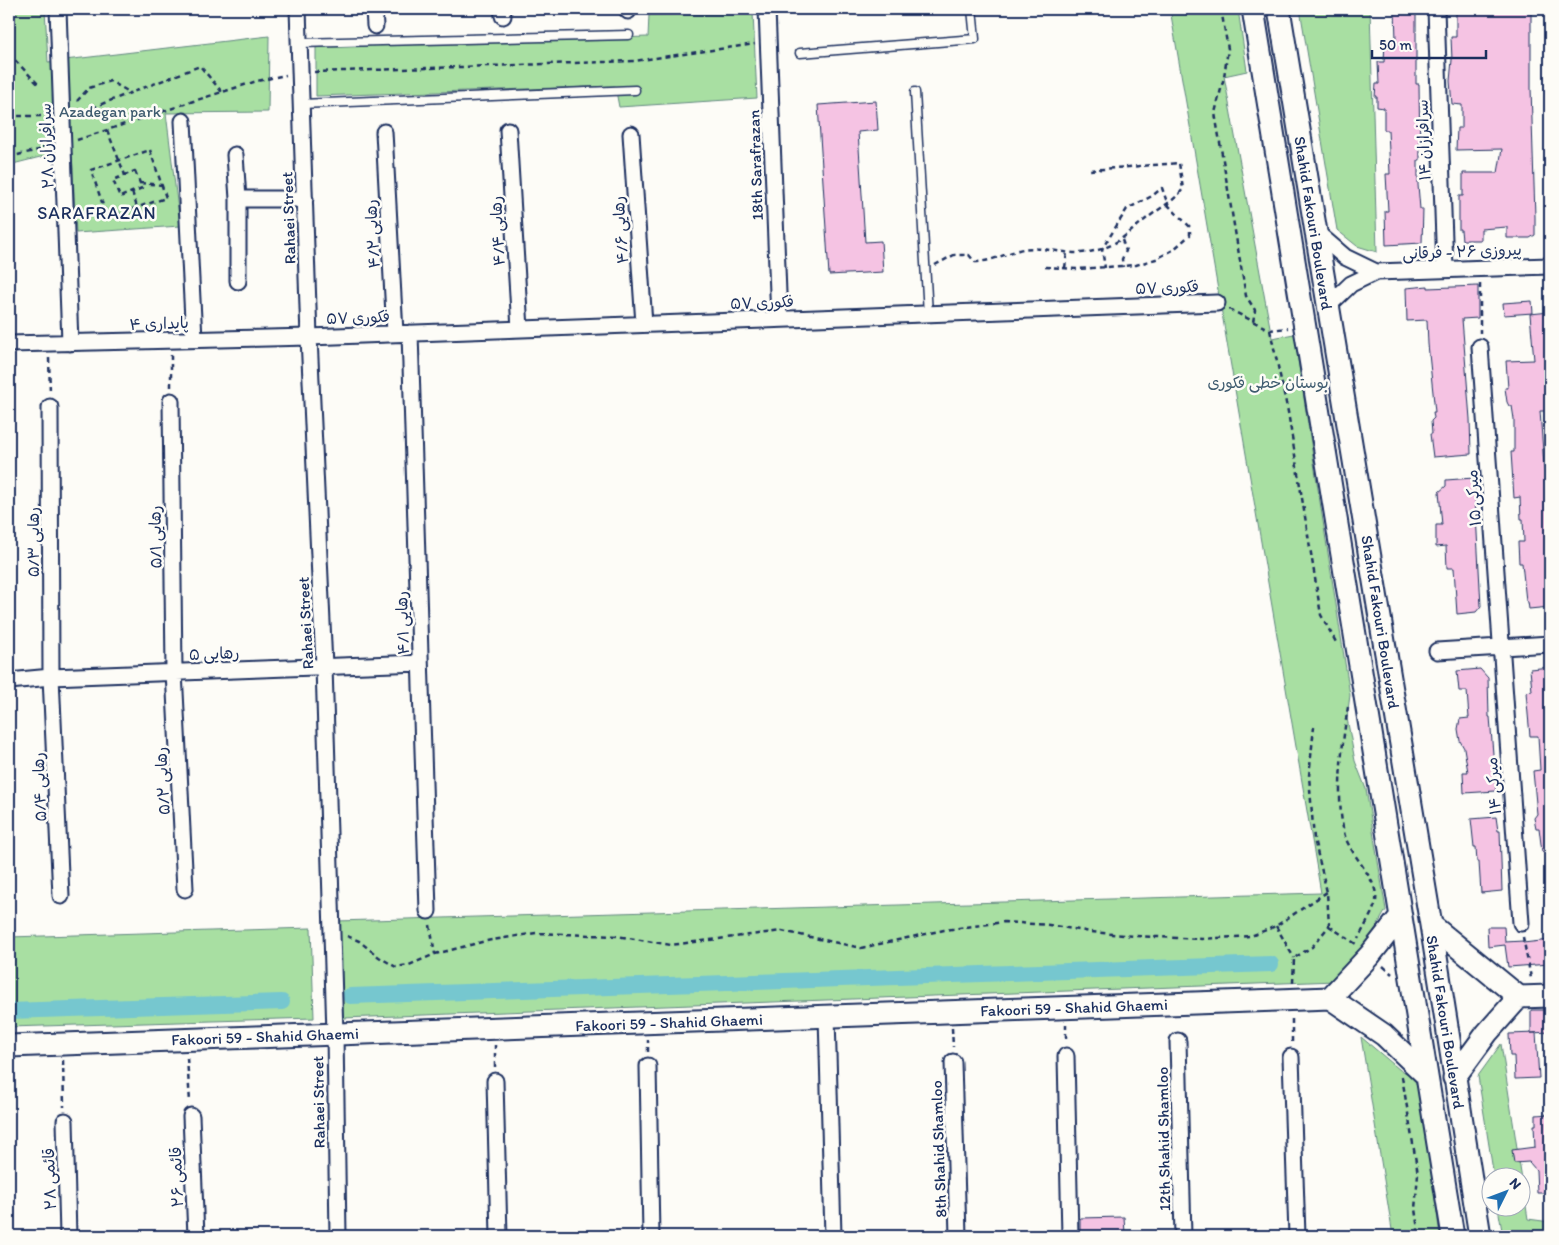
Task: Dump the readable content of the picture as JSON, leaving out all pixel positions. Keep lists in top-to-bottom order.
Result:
{
  "streets": {
    "main road": ["Shahid Fakouri Boulevard", "Fakoori 59 - Shahid Ghaemi"],
    "street": [
      "سرافرازان ۱۴",
      "سرافرازان ۲۸",
      "18th Sarafrazan",
      "Rahaei Street",
      "رهایی ۴/۶",
      "رهایی ۴/۴",
      "رهایی ۴/۲",
      "پیروزی ۲۶ - فرقانی",
      "فکوری ۵۷",
      "پایداری ۴",
      "میرکی ۱۵",
      "رهایی ۵/۱",
      "رهایی ۵/۳",
      "رهایی ۴/۱",
      "رهایی ۵",
      "رهایی ۵/۲",
      "میرکی ۱۴",
      "رهایی ۵/۴",
      "12th Shahid Shamloo",
      "8th Shahid Shamloo",
      "قائمی ۲۶",
      "قائمی ۲۸"
    ]
  },
  "crossings": [
    ["سرافرازان ۱۴", "پیروزی ۲۶ - فرقانی"],
    ["سرافرازان ۲۸", "پایداری ۴"],
    ["18th Sarafrazan", "فکوری ۵۷"],
    ["Rahaei Street", "فکوری ۵۷"],
    ["Rahaei Street", "پایداری ۴"],
    ["Rahaei Street", "رهایی ۵"],
    ["Rahaei Street", "Fakoori 59 - Shahid Ghaemi"],
    ["رهایی ۴/۶", "فکوری ۵۷"],
    ["رهایی ۴/۴", "فکوری ۵۷"],
    ["رهایی ۴/۲", "فکوری ۵۷"],
    ["رهایی ۴/۲", "رهایی ۴/۱"],
    ["فکوری ۵۷", "پایداری ۴"],
    ["فکوری ۵۷", "رهایی ۴/۱"],
    ["میرکی ۱۵", "میرکی ۱۴"],
    ["رهایی ۵/۱", "رهایی ۵"],
    ["رهایی ۵/۱", "رهایی ۵/۲"],
    ["رهایی ۵/۳", "رهایی ۵"],
    ["رهایی ۵/۳", "رهایی ۵/۴"],
    ["رهایی ۴/۱", "رهایی ۵"],
    ["رهایی ۵", "رهایی ۵/۲"],
    ["رهایی ۵", "رهایی ۵/۴"]
  ],
  "districts": ["SARAFRAZAN"],
  "parks": ["Azadegan park", "بوستان خطی فکوری"],
  "scale_bar": "50 m",
  "north": "top right"
}
